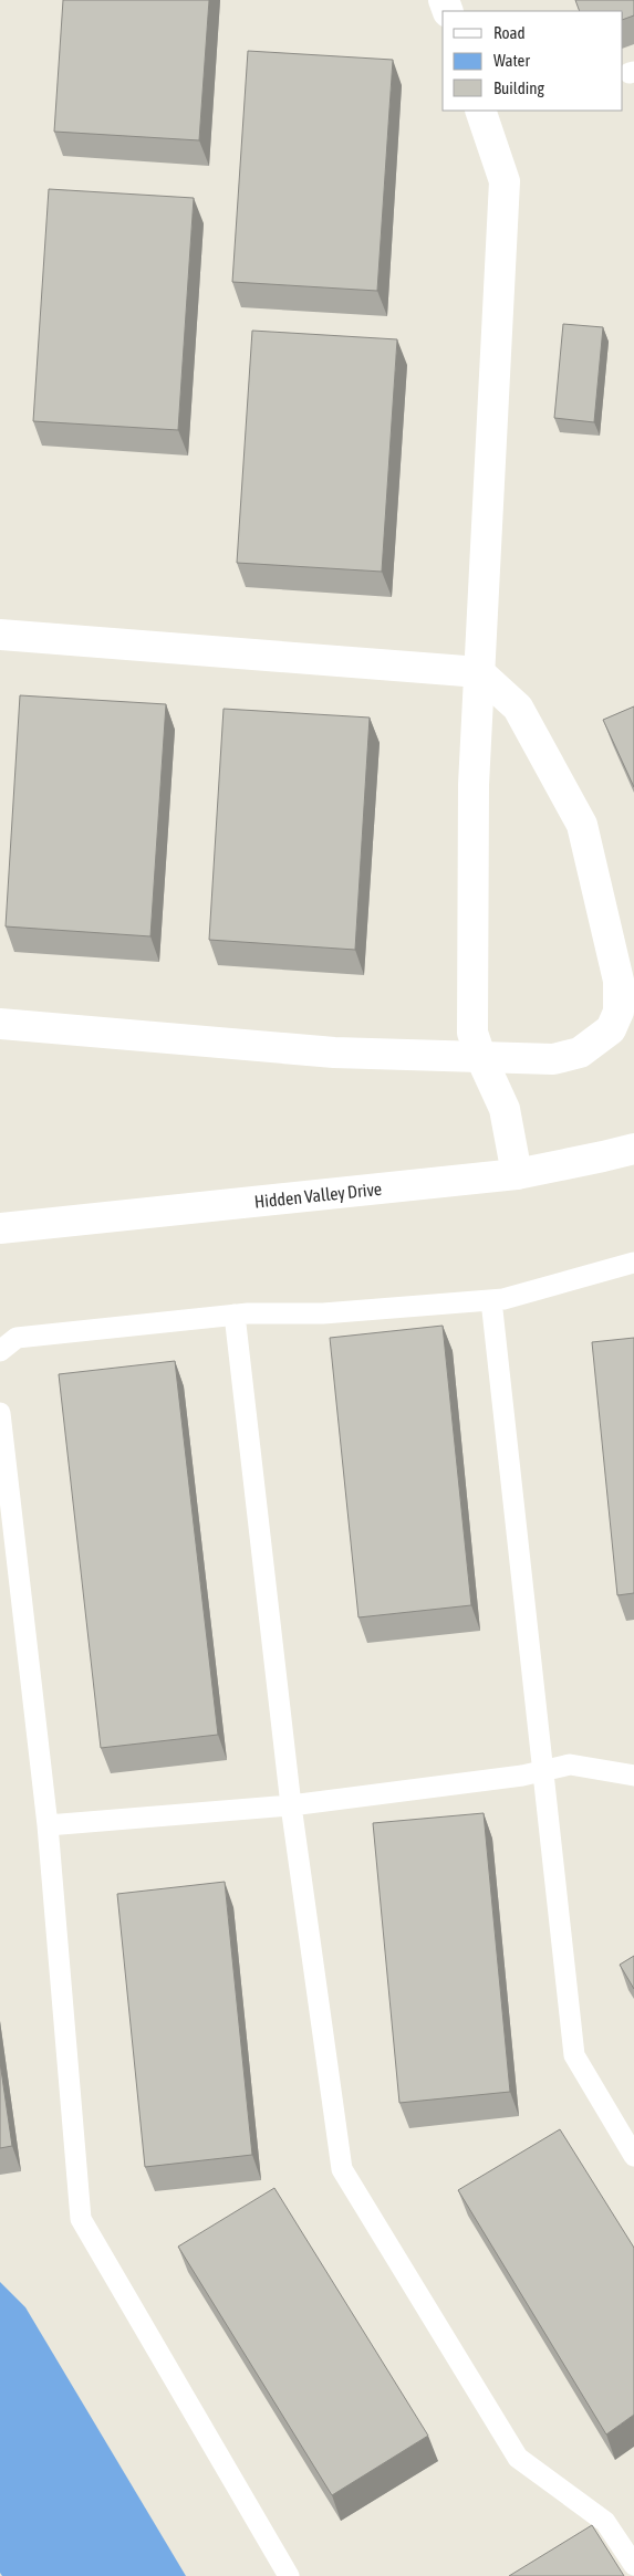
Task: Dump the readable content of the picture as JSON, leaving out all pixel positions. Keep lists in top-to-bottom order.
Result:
{
  "streets": {
    "street": ["Hidden Valley Drive"]
  },
  "legend": ["Road", "Water", "Building"]
}
